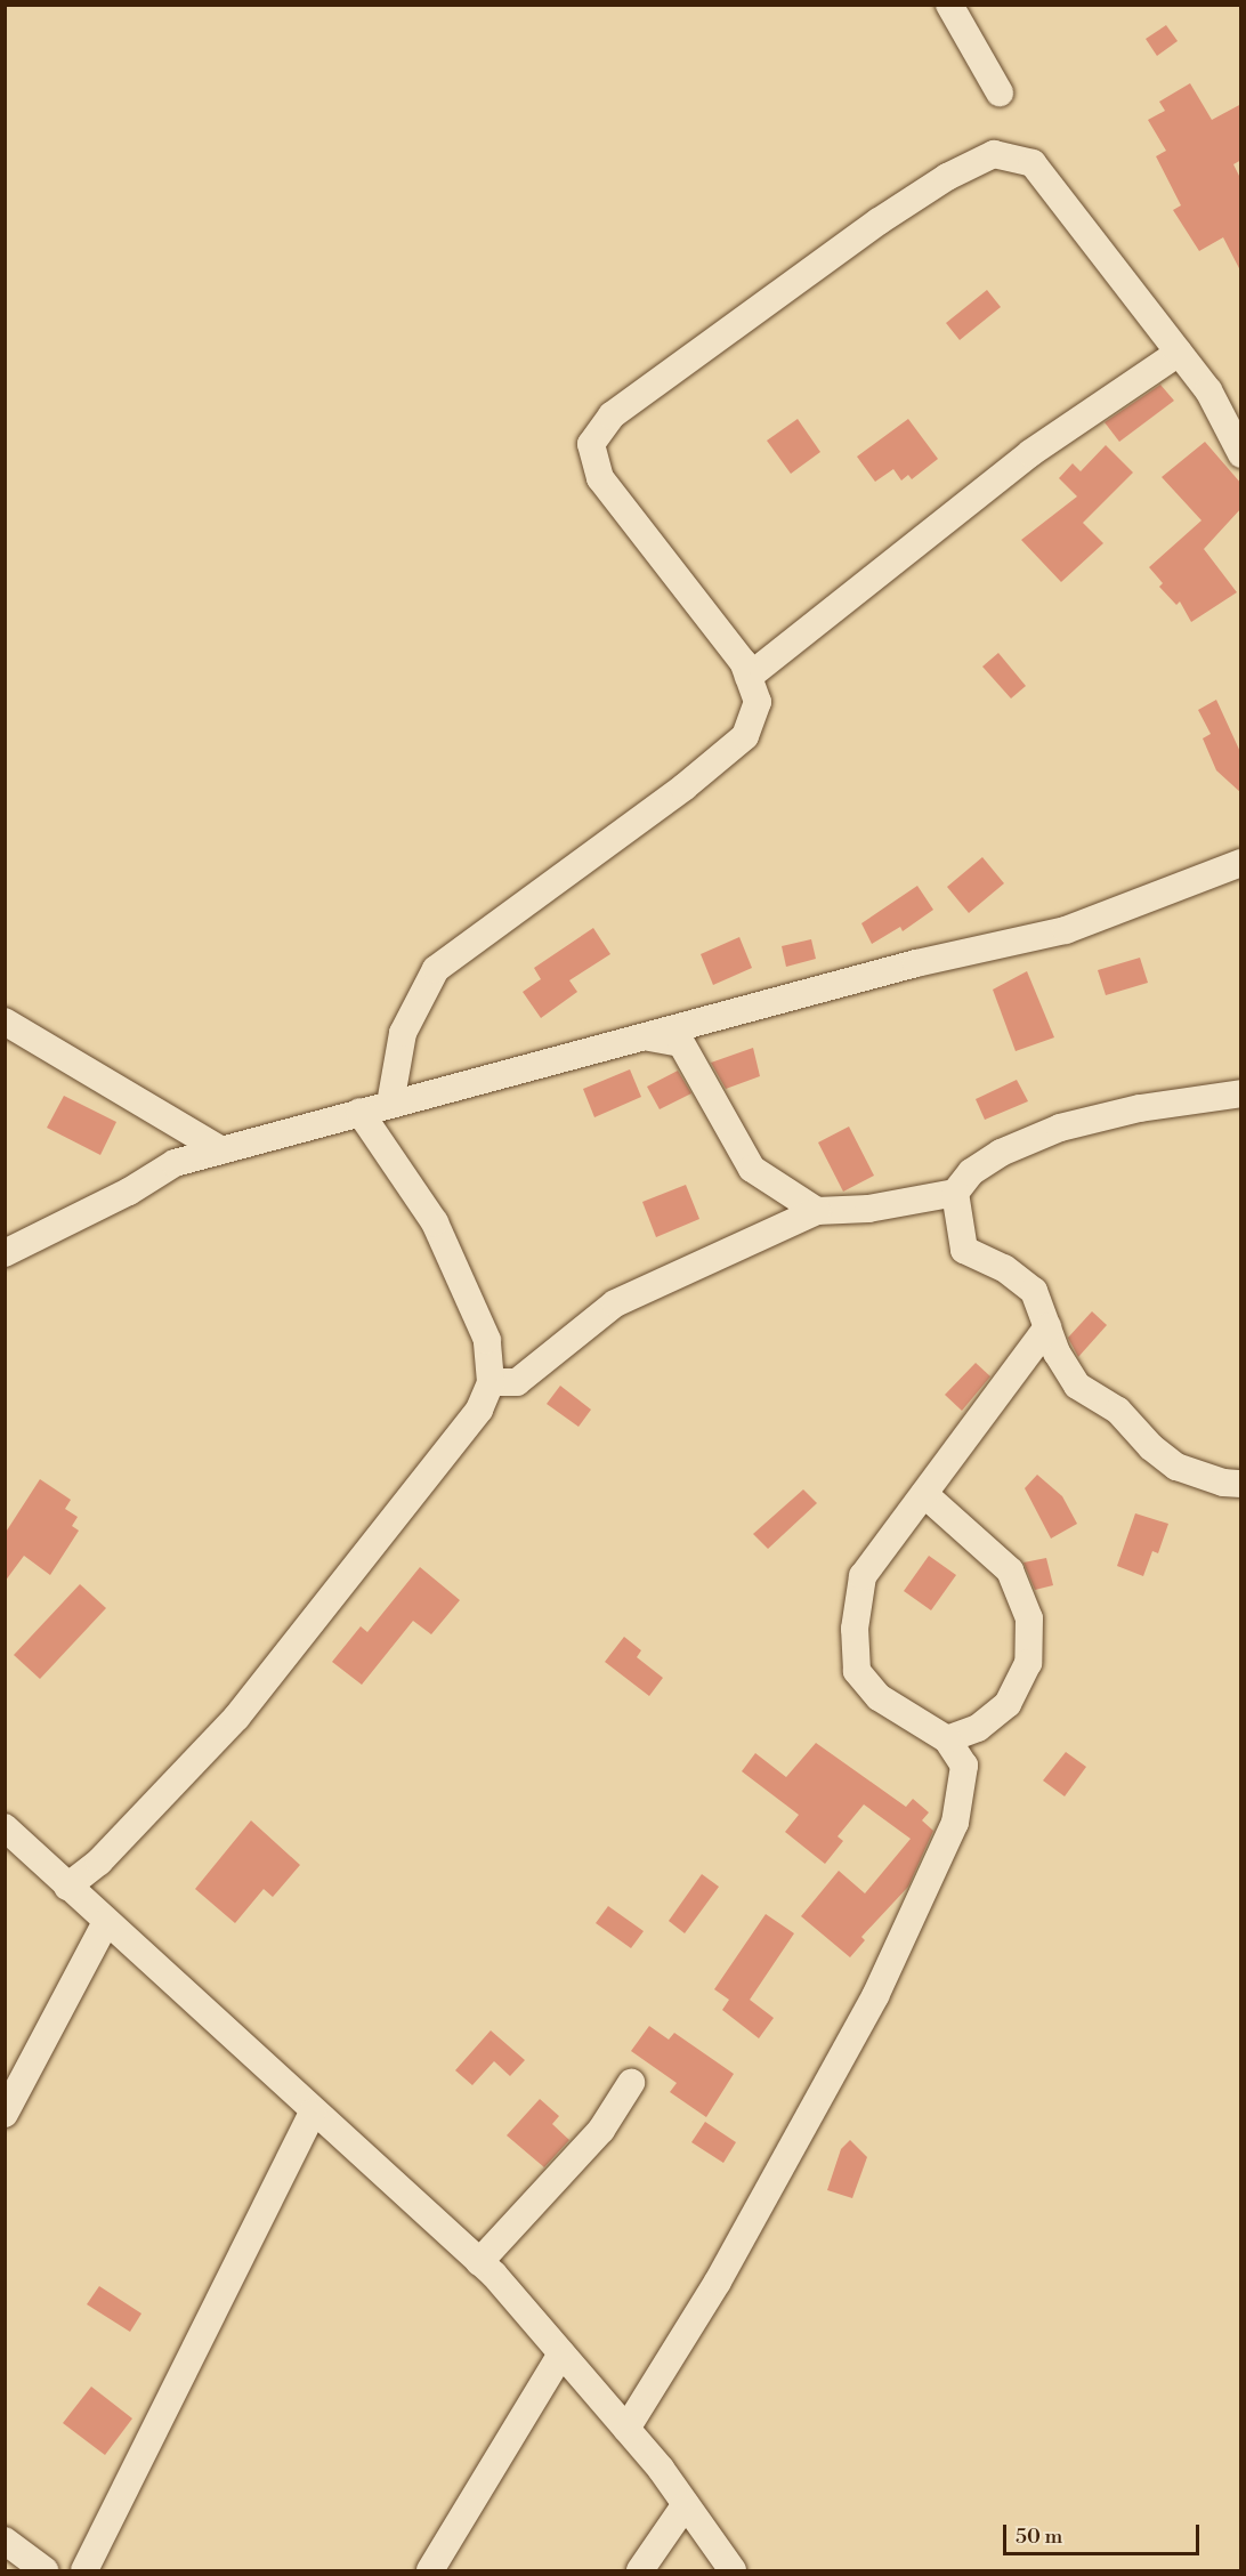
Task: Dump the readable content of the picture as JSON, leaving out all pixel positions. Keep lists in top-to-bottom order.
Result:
{
  "scale_bar": "50 m"
}
